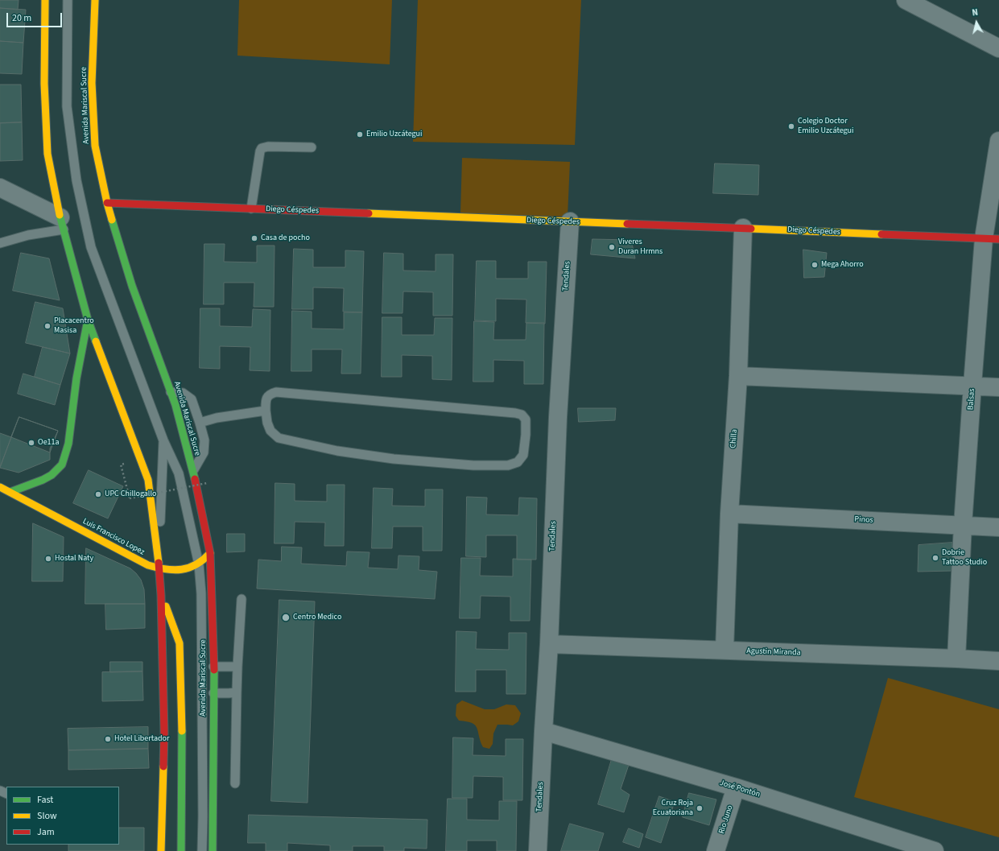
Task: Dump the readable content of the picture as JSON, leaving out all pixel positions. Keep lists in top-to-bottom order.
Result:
{
  "streets": {
    "main road": ["Avenida Mariscal Sucre", "Diego Céspedes", "Luis Francisco Lopez"],
    "street": [
      "Tendales",
      "Balsas",
      "Chilla",
      "Pinos",
      "Agustin Miranda",
      "José Pontón",
      "Rio Juno"
    ]
  },
  "crossings": [
    ["Avenida Mariscal Sucre", "Diego Céspedes"],
    ["Avenida Mariscal Sucre", "Luis Francisco Lopez"],
    ["Diego Céspedes", "Tendales"],
    ["Diego Céspedes", "Balsas"],
    ["Diego Céspedes", "Chilla"],
    ["Tendales", "Agustin Miranda"],
    ["Tendales", "José Pontón"],
    ["Balsas", "Pinos"],
    ["Balsas", "Agustin Miranda"],
    ["Chilla", "Pinos"],
    ["Chilla", "Agustin Miranda"],
    ["José Pontón", "Rio Juno"]
  ],
  "places": [
    "Colegio Doctor Emilio Uzcátegui",
    "Emilio Uzcátegui",
    "Casa de pocho",
    "Viveres Duran Hrmns",
    "Mega Ahorro",
    "Placacentro Masisa",
    "Oe11a",
    "UPC Chillogallo",
    "Dobrie Tattoo Studio",
    "Hostal Naty",
    "Centro Medico",
    "Hotel Libertador",
    "Cruz Roja Ecuatoriana"
  ],
  "legend": ["Fast", "Slow", "Jam"],
  "scale_bar": "20 m",
  "north": "top"
}
